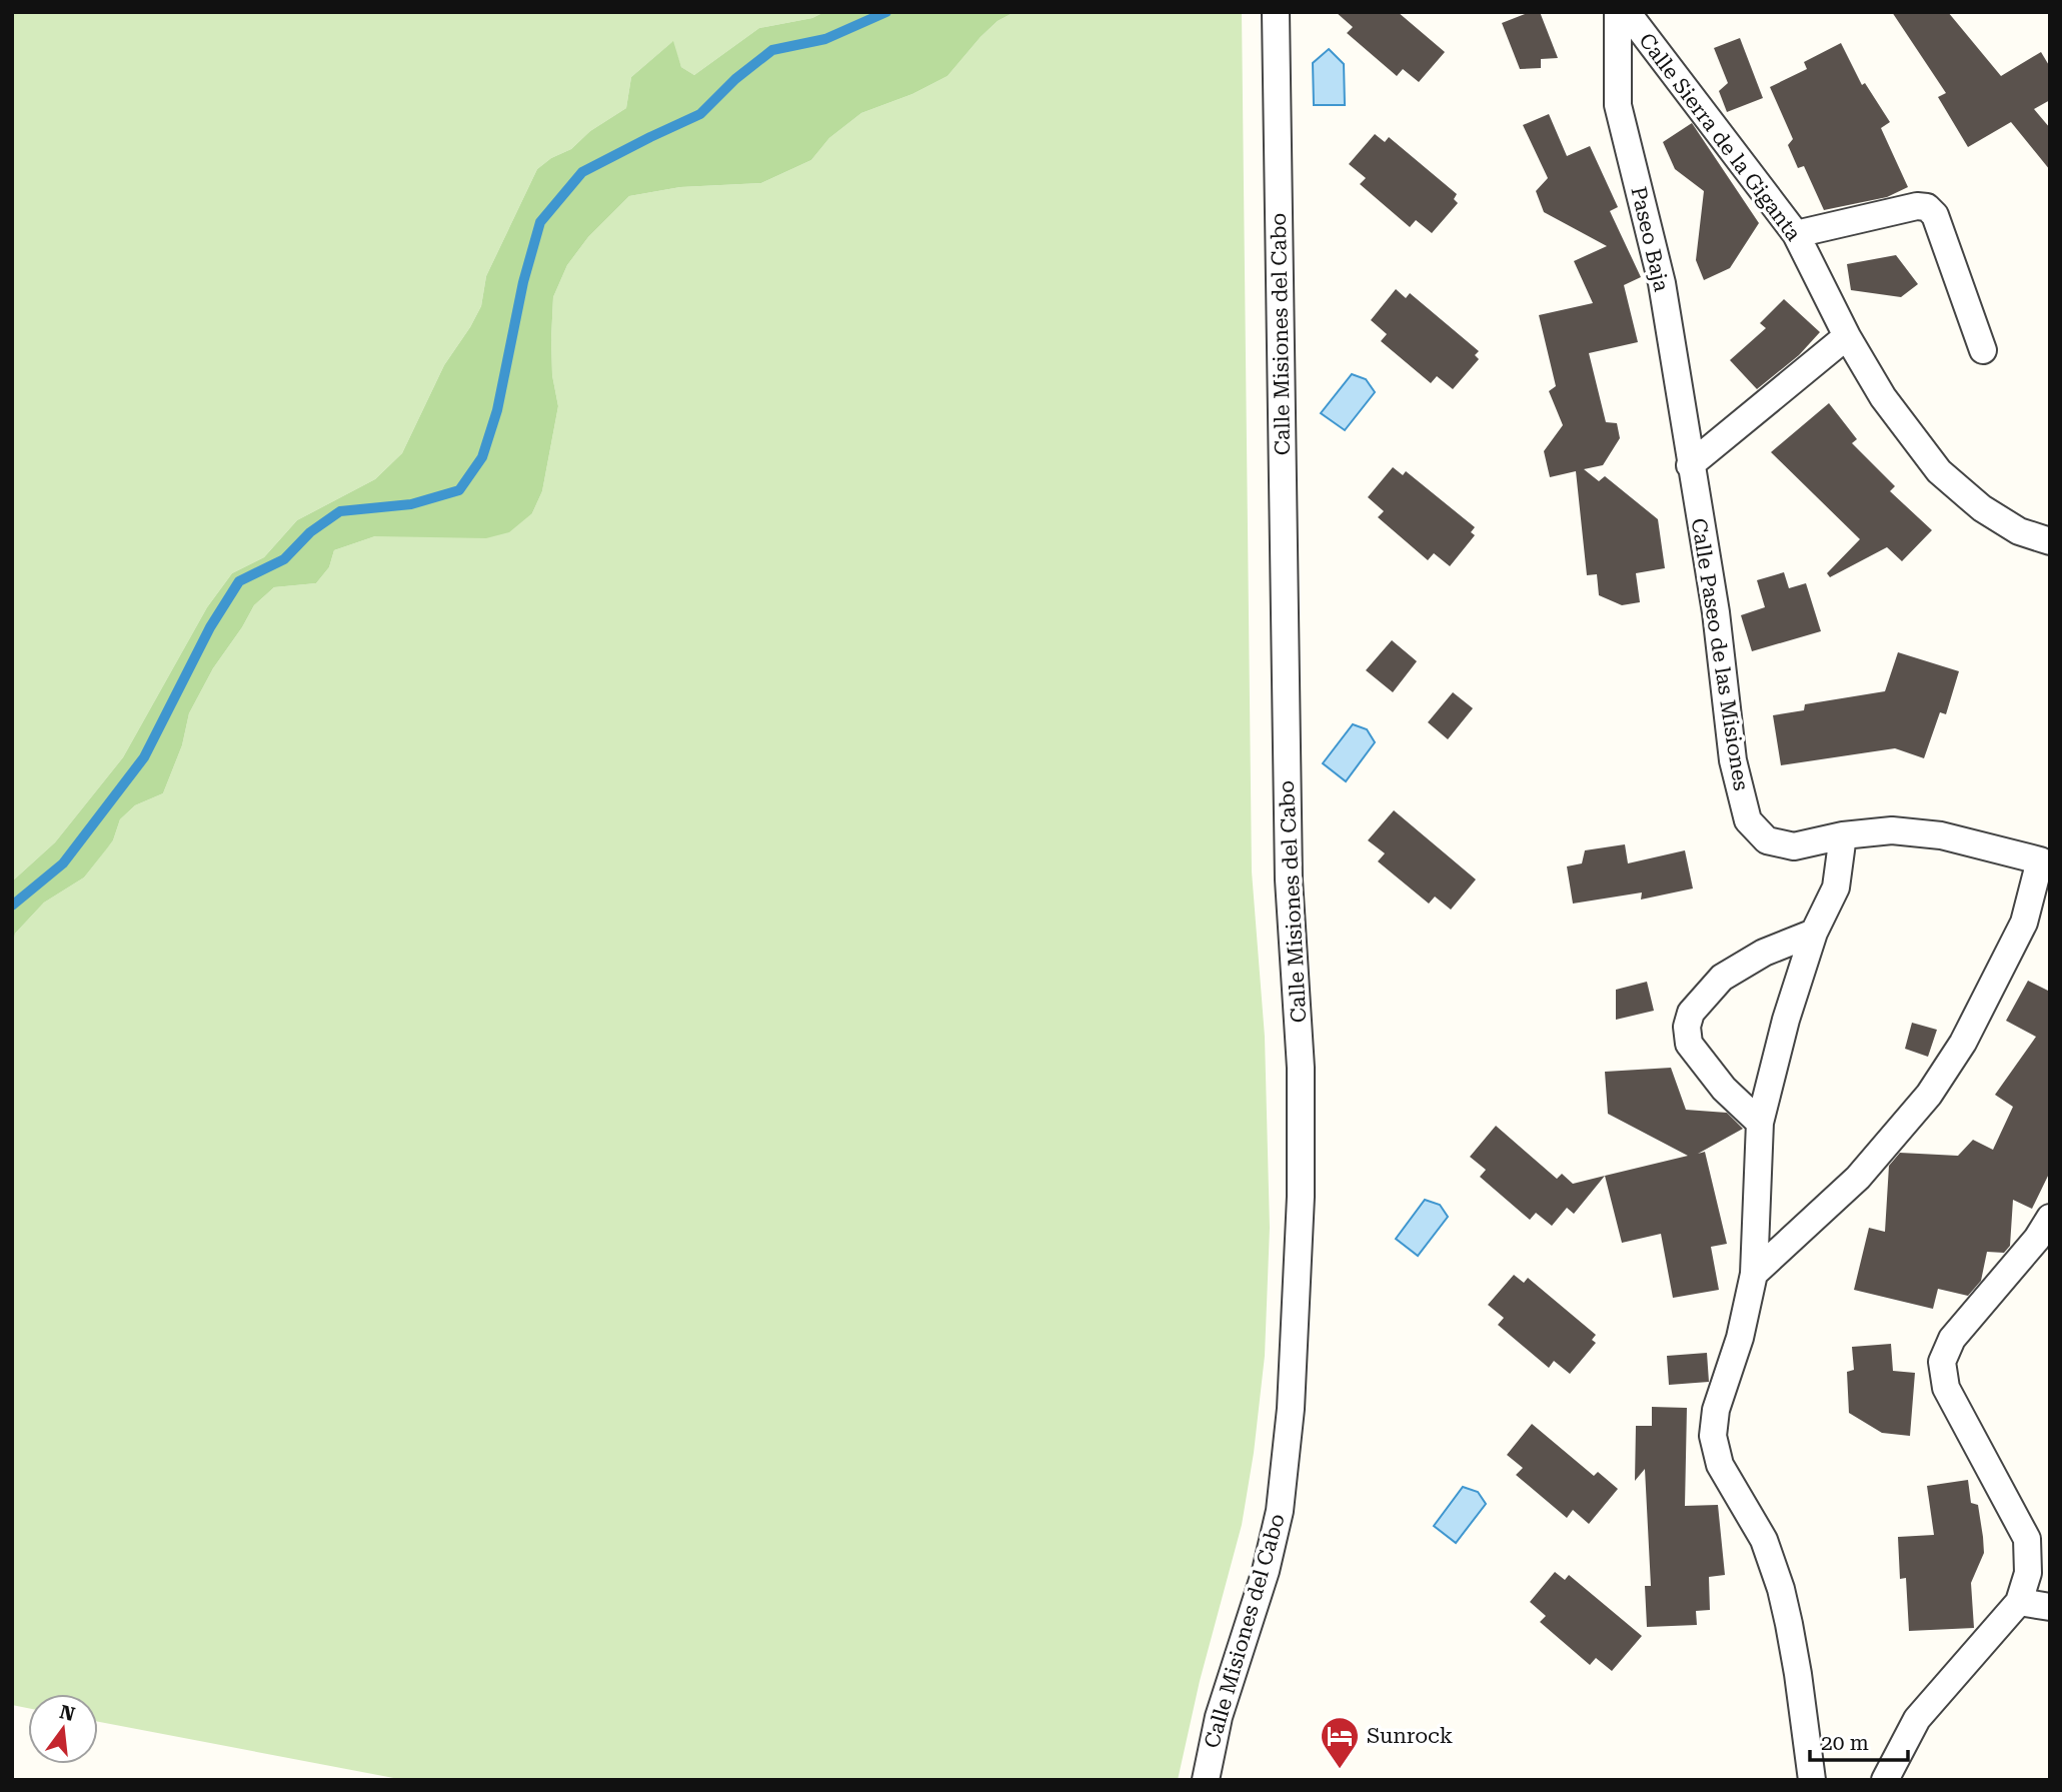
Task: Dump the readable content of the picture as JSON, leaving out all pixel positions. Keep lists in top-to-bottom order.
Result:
{
  "streets": {
    "street": [
      "Calle Sierra de la Giganta",
      "Paseo Baja",
      "Calle Misiones del Cabo",
      "Calle Paseo de las Misiones"
    ]
  },
  "crossings": [
    ["Paseo Baja", "Calle Paseo de las Misiones"]
  ],
  "places": {
    "hotel": ["Sunrock"]
  },
  "scale_bar": "20 m",
  "north": "top"
}
